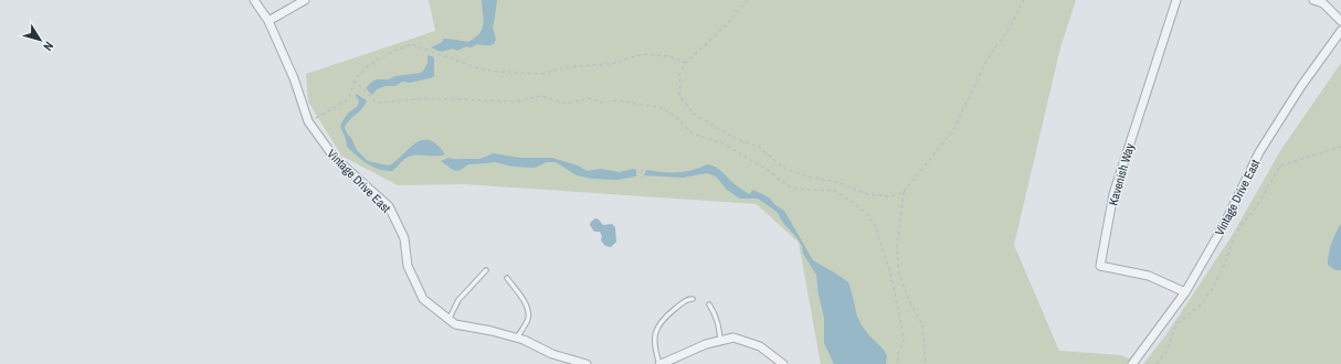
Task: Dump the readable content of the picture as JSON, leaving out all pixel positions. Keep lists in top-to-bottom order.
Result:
{
  "streets": {
    "street": ["Kavenish Way", "Vintage Drive East"]
  },
  "crossings": [
    ["Kavenish Way", "Vintage Drive East"]
  ],
  "north": "bottom right"
}
